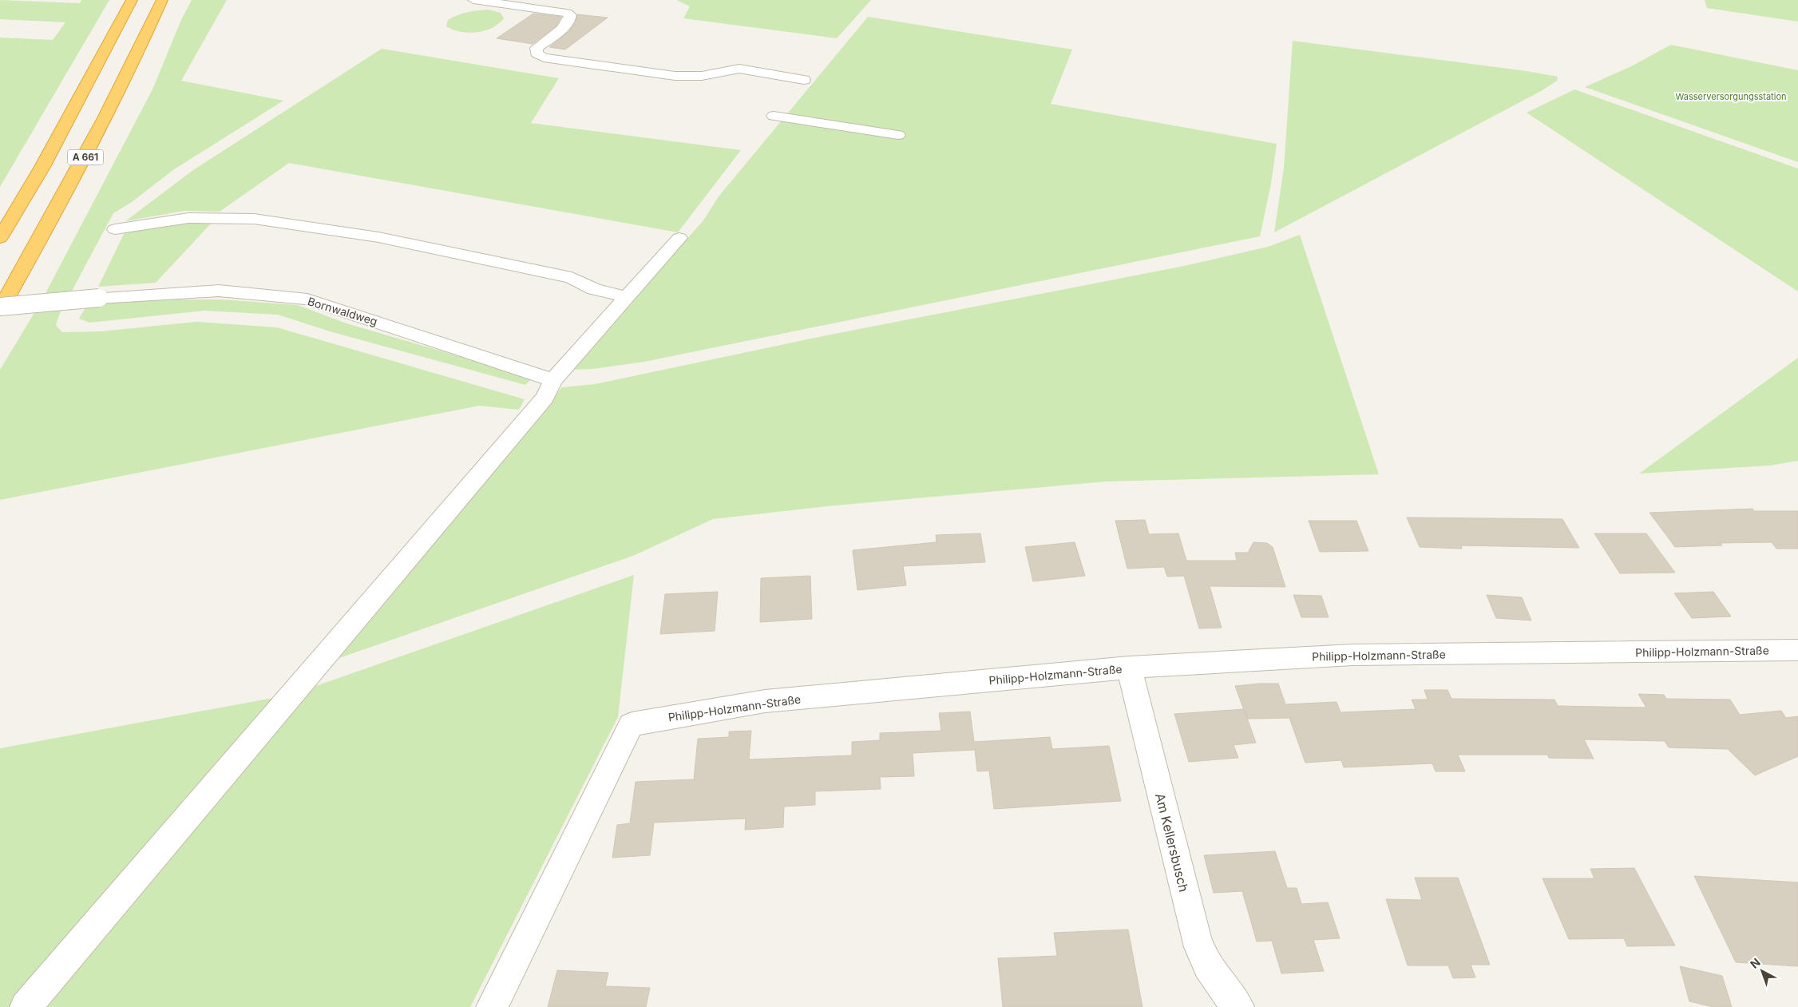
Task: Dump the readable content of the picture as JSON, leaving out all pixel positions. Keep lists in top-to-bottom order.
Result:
{
  "streets": {
    "highway": ["A 661"],
    "street": ["Bornwaldweg", "Philipp-Holzmann-Straße", "Am Kellersbusch"]
  },
  "crossings": [
    ["Philipp-Holzmann-Straße", "Am Kellersbusch"]
  ],
  "parks": ["Wasserversorgungsstation"],
  "north": "top left"
}
